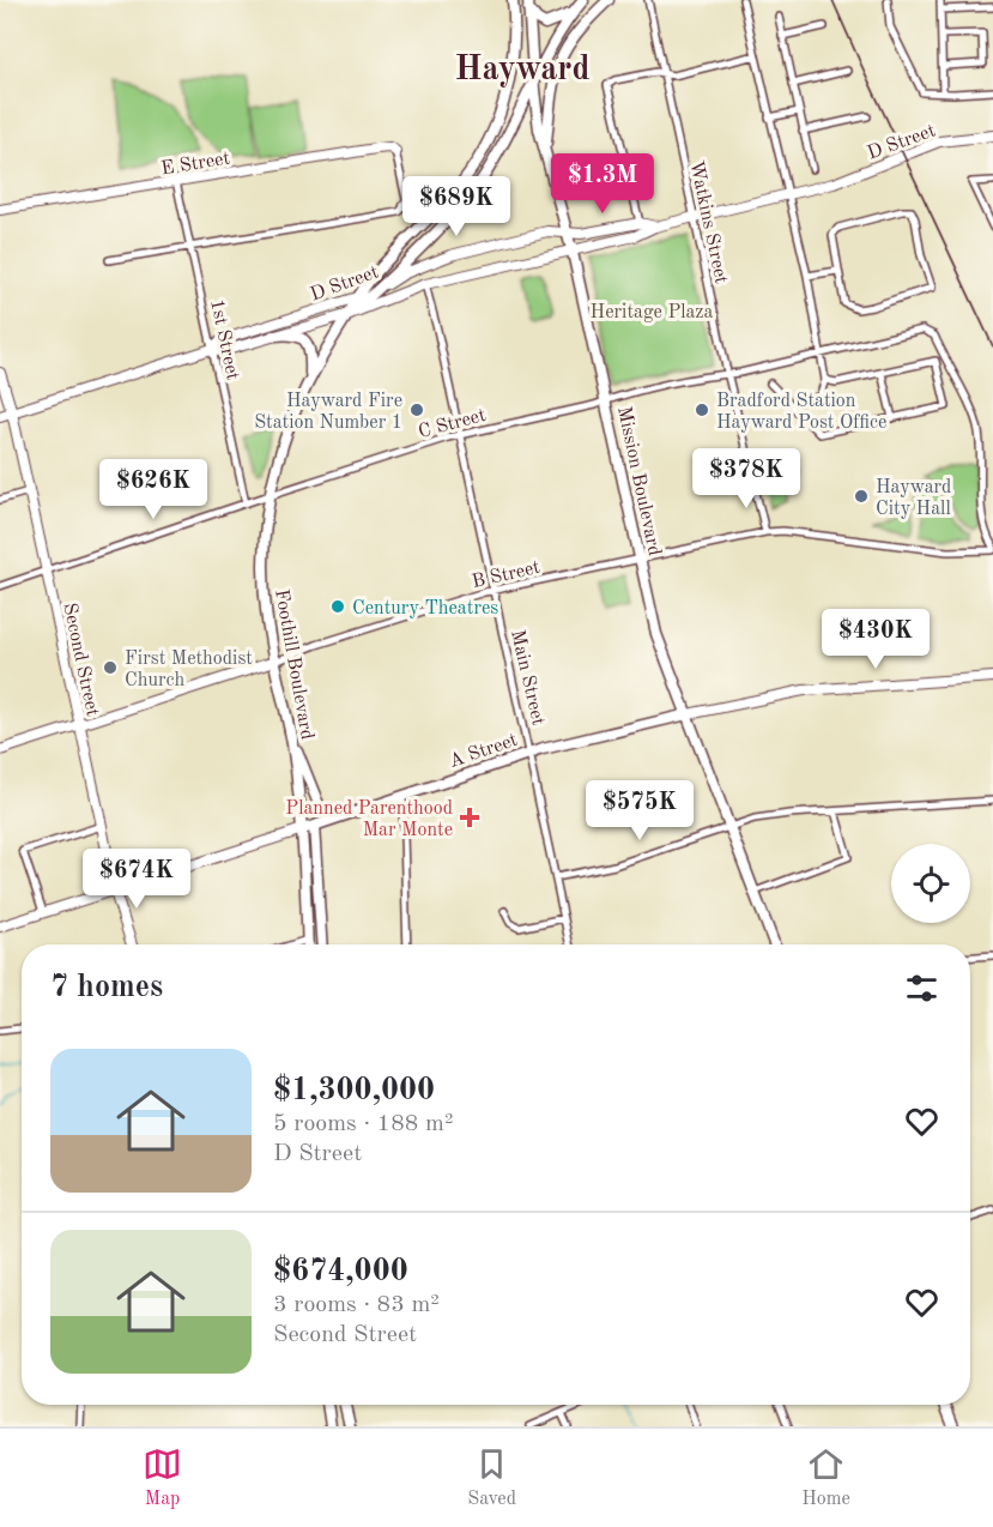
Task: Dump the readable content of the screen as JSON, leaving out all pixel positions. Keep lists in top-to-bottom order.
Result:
{
  "streets": {
    "main road": [
      "D Street",
      "E Street",
      "Mission Boulevard",
      "B Street",
      "Second Street",
      "Foothill Boulevard",
      "A Street"
    ],
    "street": [
      "Watkins Street",
      "1st Street",
      "C Street",
      "Main Street"
    ]
  },
  "crossings": [
    ["D Street", "Watkins Street"],
    ["D Street", "1st Street"],
    ["D Street", "Mission Boulevard"],
    ["D Street", "Second Street"],
    ["D Street", "Foothill Boulevard"],
    ["D Street", "Main Street"],
    ["E Street", "1st Street"],
    ["Watkins Street", "C Street"],
    ["Watkins Street", "B Street"],
    ["1st Street", "C Street"],
    ["C Street", "Mission Boulevard"],
    ["C Street", "B Street"],
    ["C Street", "Second Street"],
    ["C Street", "Foothill Boulevard"],
    ["C Street", "Main Street"],
    ["Mission Boulevard", "B Street"],
    ["Mission Boulevard", "Foothill Boulevard"],
    ["Mission Boulevard", "A Street"],
    ["B Street", "Second Street"],
    ["B Street", "Foothill Boulevard"],
    ["B Street", "Main Street"],
    ["Second Street", "A Street"],
    ["Foothill Boulevard", "A Street"],
    ["Main Street", "A Street"]
  ],
  "districts": ["Hayward"],
  "parks": ["Heritage Plaza"],
  "places": {
    "other": [
      "Hayward Fire Station Number 1",
      "Bradford Station Hayward Post Office",
      "Hayward City Hall",
      "Century Theatres",
      "First Methodist Church"
    ],
    "health": ["Planned Parenthood Mar Monte"]
  },
  "page": {
    "price": [
      "$1.3M",
      "$689K",
      "$378K",
      "$626K",
      "$430K",
      "$575K",
      "$674K"
    ],
    "heading": "7 homes",
    "list": [
      {
        "name": "$1,300,000",
        "note": "5 rooms · 188 m² · D Street"
      },
      {
        "name": "$674,000",
        "note": "3 rooms · 83 m² · Second Street"
      }
    ],
    "tabs": ["Map", "Saved", "Home"]
  }
}
